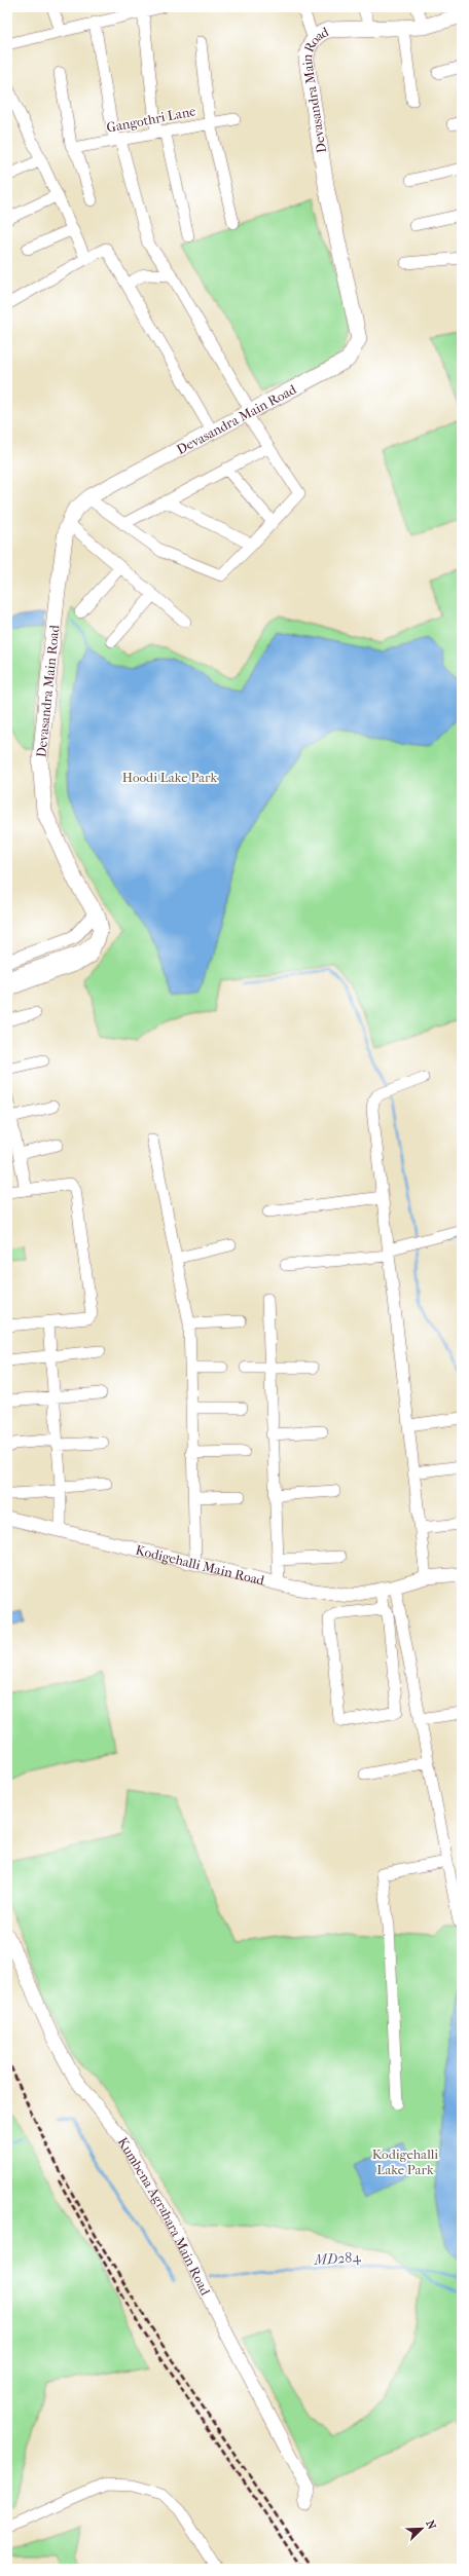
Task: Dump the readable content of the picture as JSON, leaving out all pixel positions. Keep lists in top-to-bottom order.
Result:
{
  "streets": {
    "main road": ["Devasandra Main Road"],
    "street": ["Gangothri Lane", "Kodigehalli Main Road", "Kumbena Agrahara Main Road"]
  },
  "water": ["MD284"],
  "parks": ["Hoodi Lake Park", "Kodigehalli Lake Park"],
  "north": "top right"
}
